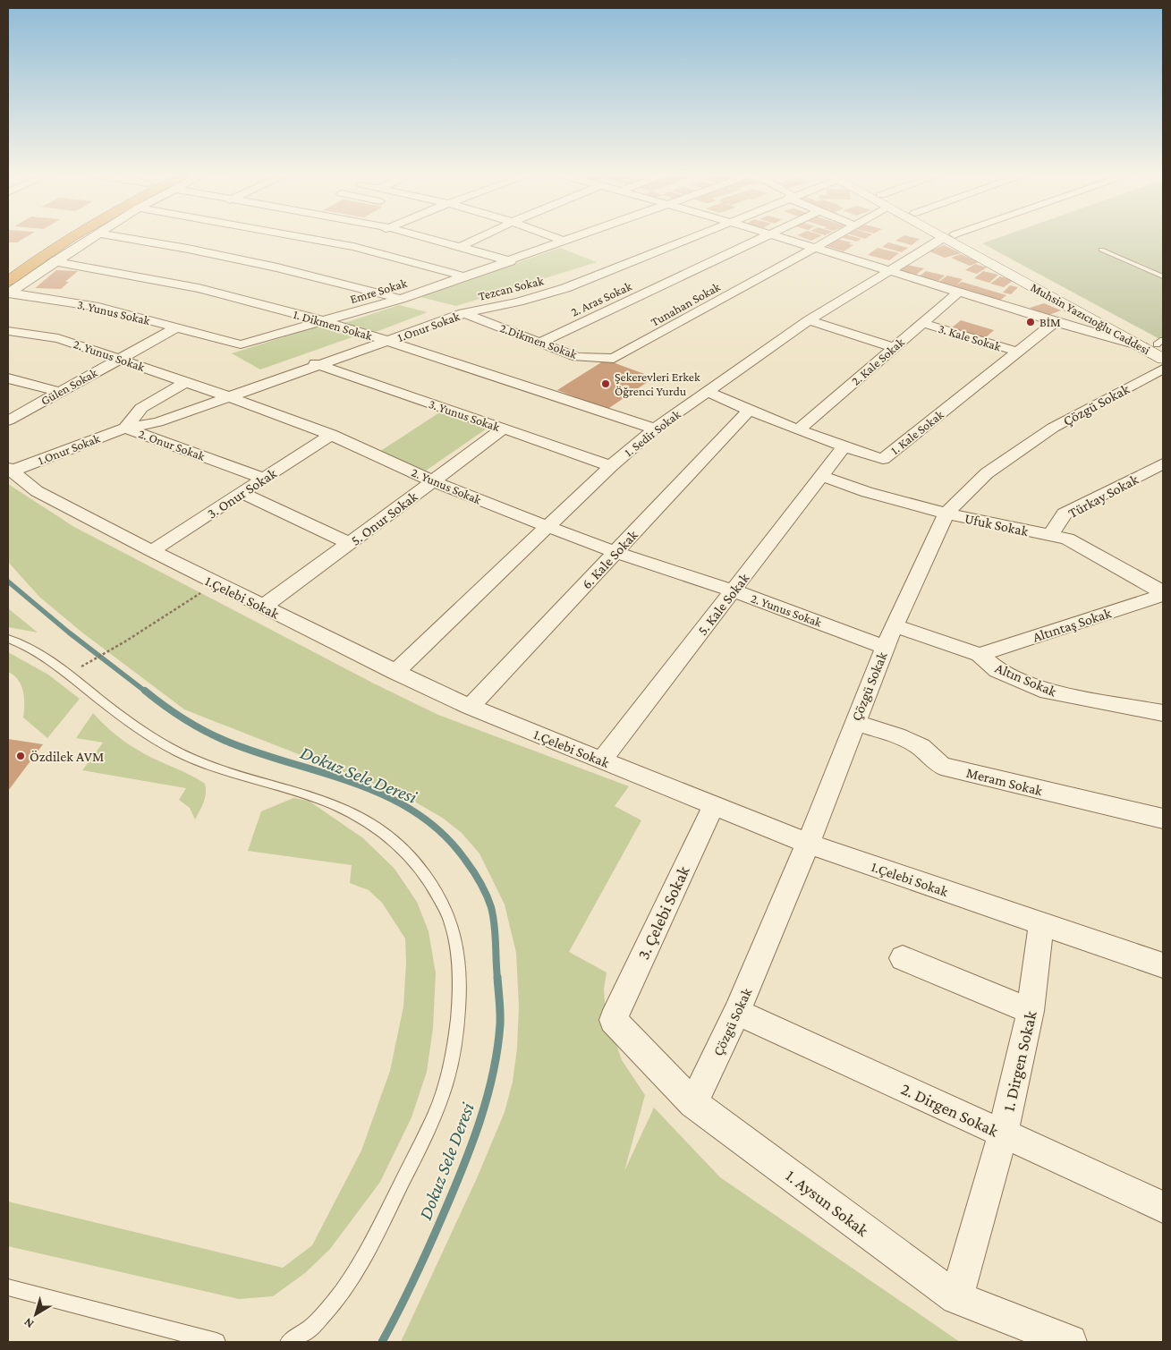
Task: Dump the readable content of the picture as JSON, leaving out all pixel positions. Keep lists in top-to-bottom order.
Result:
{
  "streets": {
    "street": [
      "Tezcan Sokak",
      "Emre Sokak",
      "2. Aras Sokak",
      "Tunahan Sokak",
      "3. Yunus Sokak",
      "Muhsin Yazıcıoğlu Caddesi",
      "1. Dikmen Sokak",
      "1.Onur Sokak",
      "3. Kale Sokak",
      "2.Dikmen Sokak",
      "2. Yunus Sokak",
      "2. Kale Sokak",
      "Gülen Sokak",
      "Çözgü Sokak",
      "1. Kale Sokak",
      "1. Sedir Sokak",
      "2. Onur Sokak",
      "3. Onur Sokak",
      "Türkay Sokak",
      "5. Onur Sokak",
      "Ufuk Sokak",
      "6. Kale Sokak",
      "1.Çelebi Sokak",
      "5. Kale Sokak",
      "Altıntaş Sokak",
      "Altın Sokak",
      "Meram Sokak",
      "3. Çelebi Sokak",
      "1. Dirgen Sokak",
      "2. Dirgen Sokak",
      "1. Aysun Sokak"
    ]
  },
  "crossings": [
    ["Tezcan Sokak", "1.Onur Sokak"],
    ["Tezcan Sokak", "2.Dikmen Sokak"],
    ["Emre Sokak", "3. Yunus Sokak"],
    ["Emre Sokak", "1. Dikmen Sokak"],
    ["2. Aras Sokak", "2.Dikmen Sokak"],
    ["Tunahan Sokak", "2.Dikmen Sokak"],
    ["3. Yunus Sokak", "1.Onur Sokak"],
    ["3. Yunus Sokak", "Gülen Sokak"],
    ["3. Yunus Sokak", "1. Sedir Sokak"],
    ["3. Yunus Sokak", "5. Onur Sokak"],
    ["1. Dikmen Sokak", "1.Onur Sokak"],
    ["1. Dikmen Sokak", "1. Sedir Sokak"],
    ["1.Onur Sokak", "2.Dikmen Sokak"],
    ["1.Onur Sokak", "2. Yunus Sokak"],
    ["1.Onur Sokak", "2. Onur Sokak"],
    ["1.Onur Sokak", "1.Çelebi Sokak"],
    ["3. Kale Sokak", "2. Kale Sokak"],
    ["3. Kale Sokak", "1. Kale Sokak"],
    ["2. Yunus Sokak", "Gülen Sokak"],
    ["2. Yunus Sokak", "Çözgü Sokak"],
    ["2. Yunus Sokak", "1. Sedir Sokak"],
    ["2. Yunus Sokak", "2. Onur Sokak"],
    ["2. Yunus Sokak", "3. Onur Sokak"],
    ["2. Yunus Sokak", "5. Onur Sokak"],
    ["2. Yunus Sokak", "6. Kale Sokak"],
    ["2. Yunus Sokak", "5. Kale Sokak"],
    ["2. Kale Sokak", "1. Kale Sokak"],
    ["Çözgü Sokak", "Ufuk Sokak"],
    ["Çözgü Sokak", "1.Çelebi Sokak"],
    ["Çözgü Sokak", "Altın Sokak"],
    ["Çözgü Sokak", "Meram Sokak"],
    ["Çözgü Sokak", "2. Dirgen Sokak"],
    ["Çözgü Sokak", "1. Aysun Sokak"],
    ["1. Kale Sokak", "1. Sedir Sokak"],
    ["1. Kale Sokak", "6. Kale Sokak"],
    ["1. Kale Sokak", "5. Kale Sokak"],
    ["1. Sedir Sokak", "1.Çelebi Sokak"],
    ["2. Onur Sokak", "3. Onur Sokak"],
    ["3. Onur Sokak", "1.Çelebi Sokak"],
    ["Türkay Sokak", "Ufuk Sokak"],
    ["5. Onur Sokak", "1.Çelebi Sokak"],
    ["Ufuk Sokak", "5. Kale Sokak"],
    ["Ufuk Sokak", "Altıntaş Sokak"],
    ["6. Kale Sokak", "1.Çelebi Sokak"],
    ["1.Çelebi Sokak", "5. Kale Sokak"],
    ["1.Çelebi Sokak", "3. Çelebi Sokak"],
    ["1.Çelebi Sokak", "1. Dirgen Sokak"],
    ["Altıntaş Sokak", "Altın Sokak"],
    ["3. Çelebi Sokak", "1. Aysun Sokak"],
    ["1. Dirgen Sokak", "2. Dirgen Sokak"],
    ["1. Dirgen Sokak", "1. Aysun Sokak"]
  ],
  "water": ["Dokuz Sele Deresi"],
  "places": ["BİM", "Şekerevleri Erkek Öğrenci Yurdu", "Özdilek AVM"],
  "north": "bottom left"
}
